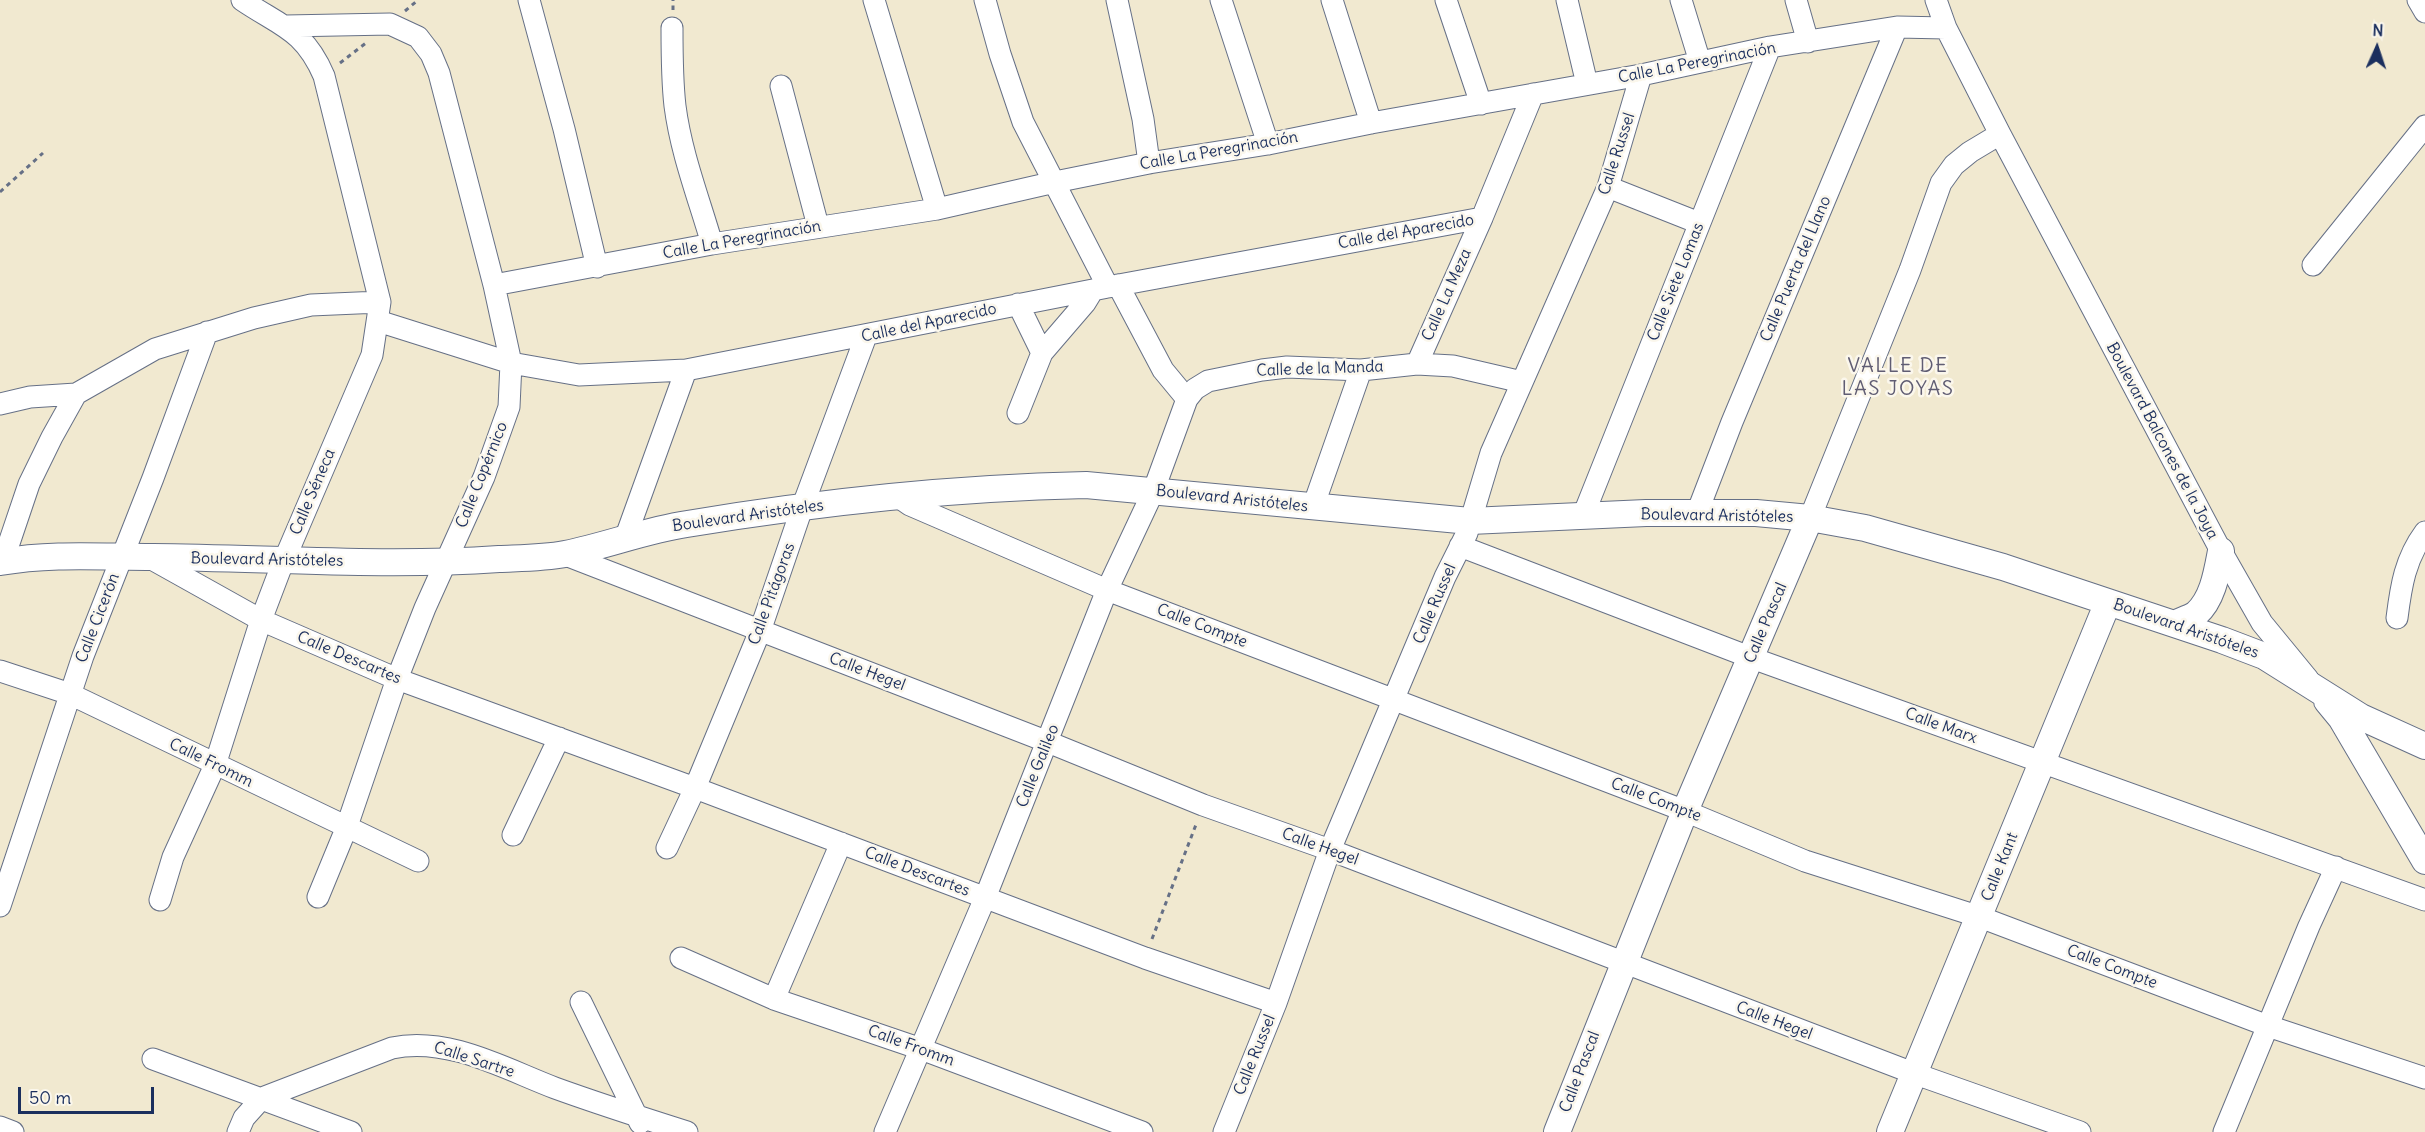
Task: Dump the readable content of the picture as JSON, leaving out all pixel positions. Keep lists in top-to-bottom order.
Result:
{
  "streets": {
    "street": [
      "Calle La Peregrinación",
      "Calle Russel",
      "Calle del Aparecido",
      "Calle Puerta del Llano",
      "Calle Siete Lomas",
      "Calle La Meza",
      "Calle de la Manda",
      "Boulevard Balcones de la Joya",
      "Calle Copérnico",
      "Calle Séneca",
      "Boulevard Aristóteles",
      "Calle Pitágoras",
      "Calle Cicerón",
      "Calle Pascal",
      "Calle Compte",
      "Calle Descartes",
      "Calle Hegel",
      "Calle Marx",
      "Calle Fromm",
      "Calle Galileo",
      "Calle Kant",
      "Calle Sartre"
    ]
  },
  "crossings": [
    ["Calle La Peregrinación", "Calle Russel"],
    ["Calle La Peregrinación", "Calle Puerta del Llano"],
    ["Calle La Peregrinación", "Calle Siete Lomas"],
    ["Calle La Peregrinación", "Calle La Meza"],
    ["Calle La Peregrinación", "Boulevard Balcones de la Joya"],
    ["Calle La Peregrinación", "Calle Copérnico"],
    ["Calle Russel", "Calle de la Manda"],
    ["Calle Russel", "Boulevard Aristóteles"],
    ["Calle Russel", "Calle Compte"],
    ["Calle Russel", "Calle Descartes"],
    ["Calle Russel", "Calle Hegel"],
    ["Calle Russel", "Calle Marx"],
    ["Calle del Aparecido", "Calle La Meza"],
    ["Calle del Aparecido", "Calle Copérnico"],
    ["Calle del Aparecido", "Calle Séneca"],
    ["Calle del Aparecido", "Calle Pitágoras"],
    ["Calle Puerta del Llano", "Boulevard Aristóteles"],
    ["Calle Siete Lomas", "Boulevard Aristóteles"],
    ["Calle La Meza", "Calle de la Manda"],
    ["Calle de la Manda", "Calle Galileo"],
    ["Boulevard Balcones de la Joya", "Boulevard Aristóteles"],
    ["Boulevard Balcones de la Joya", "Calle Pascal"],
    ["Calle Copérnico", "Calle Séneca"],
    ["Calle Copérnico", "Boulevard Aristóteles"],
    ["Calle Copérnico", "Calle Descartes"],
    ["Calle Copérnico", "Calle Fromm"],
    ["Calle Séneca", "Boulevard Aristóteles"],
    ["Calle Séneca", "Calle Descartes"],
    ["Calle Séneca", "Calle Fromm"],
    ["Boulevard Aristóteles", "Calle Pitágoras"],
    ["Boulevard Aristóteles", "Calle Cicerón"],
    ["Boulevard Aristóteles", "Calle Pascal"],
    ["Boulevard Aristóteles", "Calle Compte"],
    ["Boulevard Aristóteles", "Calle Descartes"],
    ["Boulevard Aristóteles", "Calle Hegel"],
    ["Boulevard Aristóteles", "Calle Galileo"],
    ["Boulevard Aristóteles", "Calle Kant"],
    ["Calle Pitágoras", "Calle Descartes"],
    ["Calle Pitágoras", "Calle Hegel"],
    ["Calle Cicerón", "Calle Fromm"],
    ["Calle Pascal", "Calle Compte"],
    ["Calle Pascal", "Calle Hegel"],
    ["Calle Pascal", "Calle Marx"],
    ["Calle Compte", "Calle Galileo"],
    ["Calle Compte", "Calle Kant"],
    ["Calle Descartes", "Calle Galileo"],
    ["Calle Hegel", "Calle Galileo"],
    ["Calle Hegel", "Calle Kant"],
    ["Calle Marx", "Calle Kant"],
    ["Calle Fromm", "Calle Galileo"]
  ],
  "districts": ["VALLE DE LAS JOYAS"],
  "scale_bar": "50 m",
  "north": "top"
}
